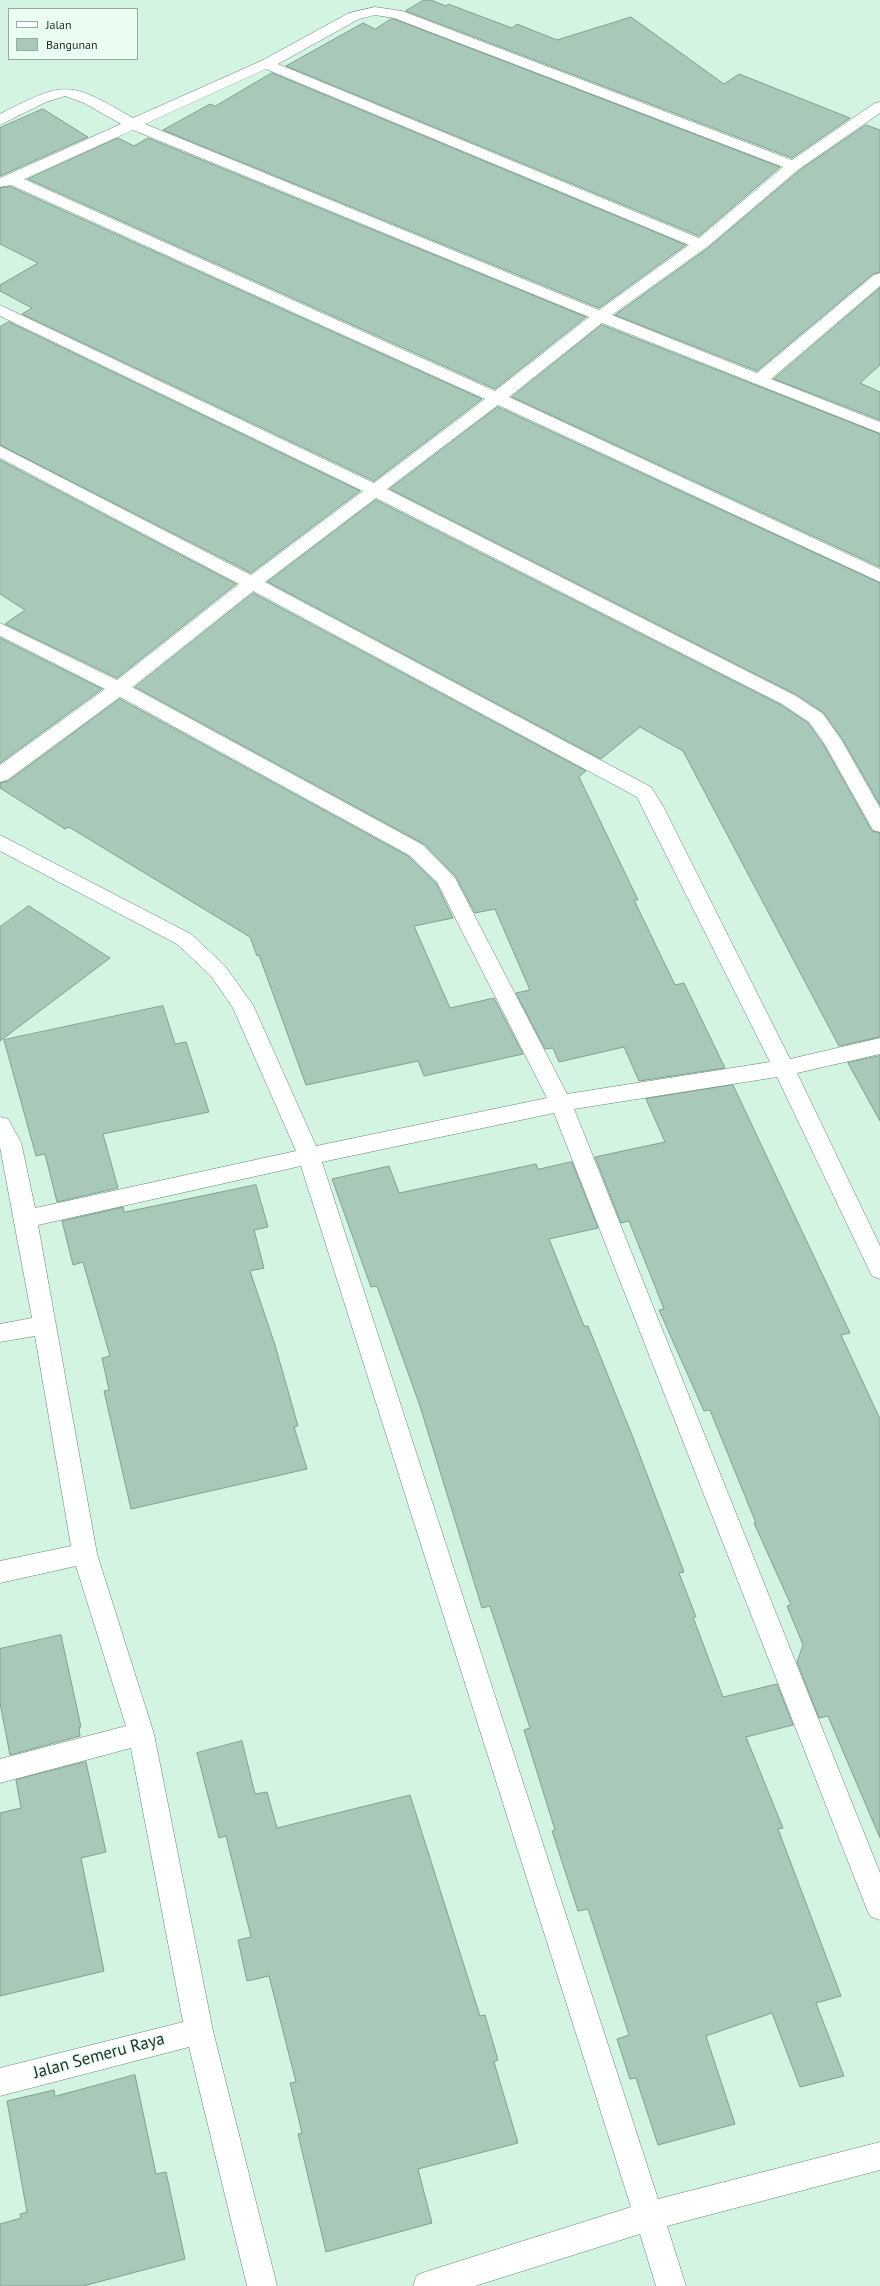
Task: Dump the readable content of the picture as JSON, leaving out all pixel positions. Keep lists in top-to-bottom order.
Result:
{
  "streets": {
    "street": ["Jalan Semeru Raya"]
  },
  "legend": ["Jalan", "Bangunan"]
}
